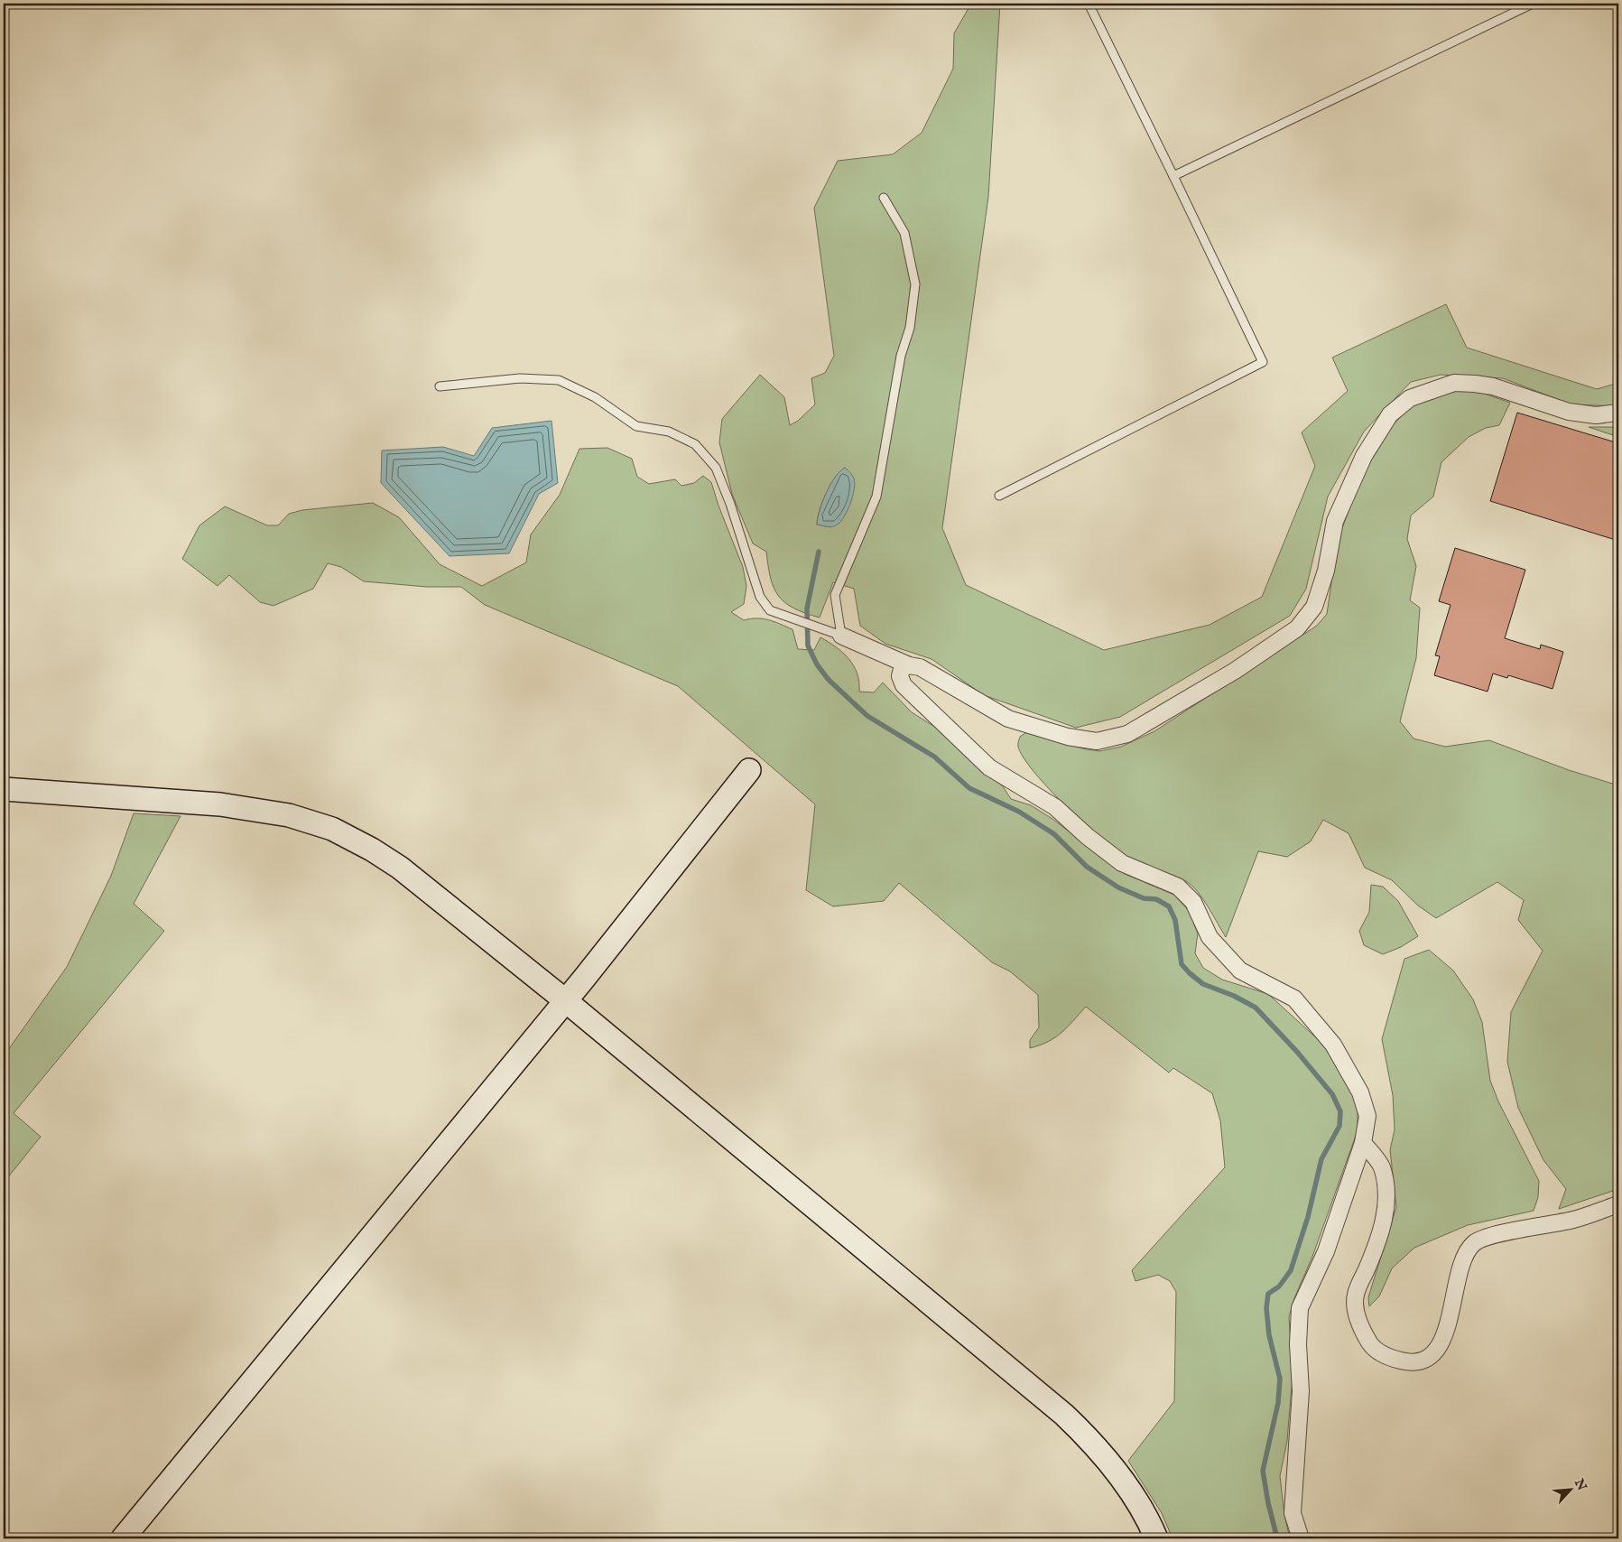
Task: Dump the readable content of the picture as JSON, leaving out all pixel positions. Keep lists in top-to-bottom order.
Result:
{
  "north": "top right"
}
